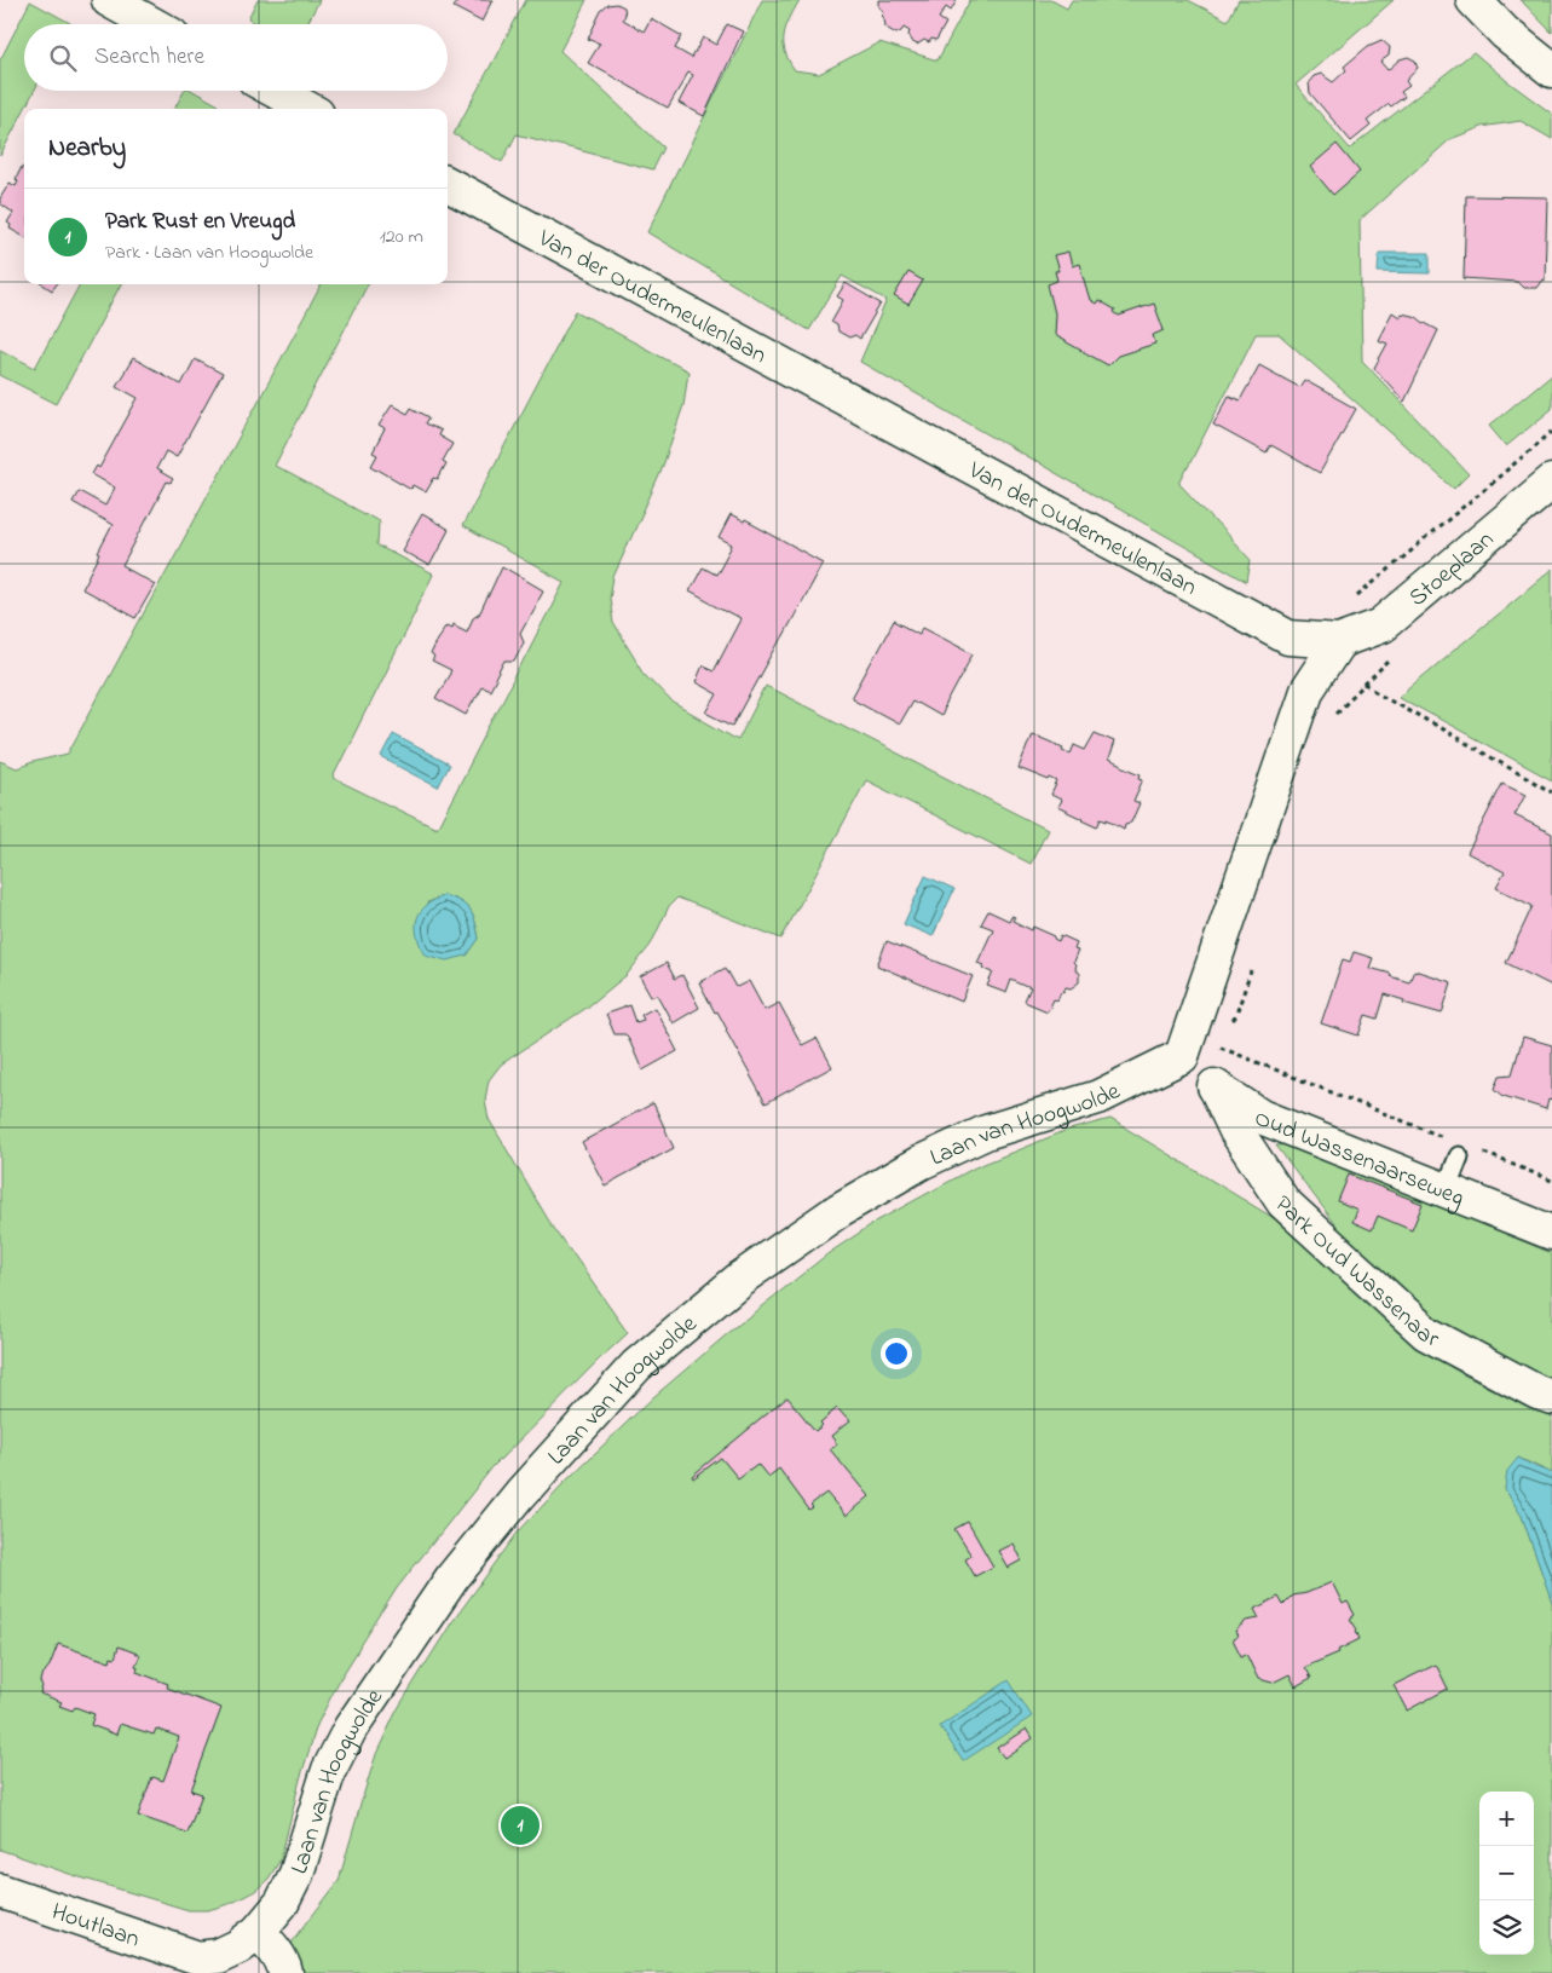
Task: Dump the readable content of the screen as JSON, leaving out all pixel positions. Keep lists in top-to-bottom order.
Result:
{
  "streets": {
    "street": [
      "Van der Oudermeulenlaan",
      "Stoeplaan",
      "Laan van Hoogwolde",
      "Oud Wassenaarseweg",
      "Park Oud Wassenaar",
      "Houtlaan"
    ]
  },
  "crossings": [
    ["Van der Oudermeulenlaan", "Stoeplaan"],
    ["Laan van Hoogwolde", "Oud Wassenaarseweg"],
    ["Laan van Hoogwolde", "Houtlaan"],
    ["Oud Wassenaarseweg", "Park Oud Wassenaar"]
  ],
  "page": {
    "search": "Search here",
    "heading": "Nearby",
    "list": [
      {
        "mark": "1",
        "name": "Park Rust en Vreugd",
        "note": "Park · Laan van Hoogwolde",
        "value": "120 m"
      }
    ],
    "map_buttons": ["+", "−"],
    "pins": "1"
  }
}
